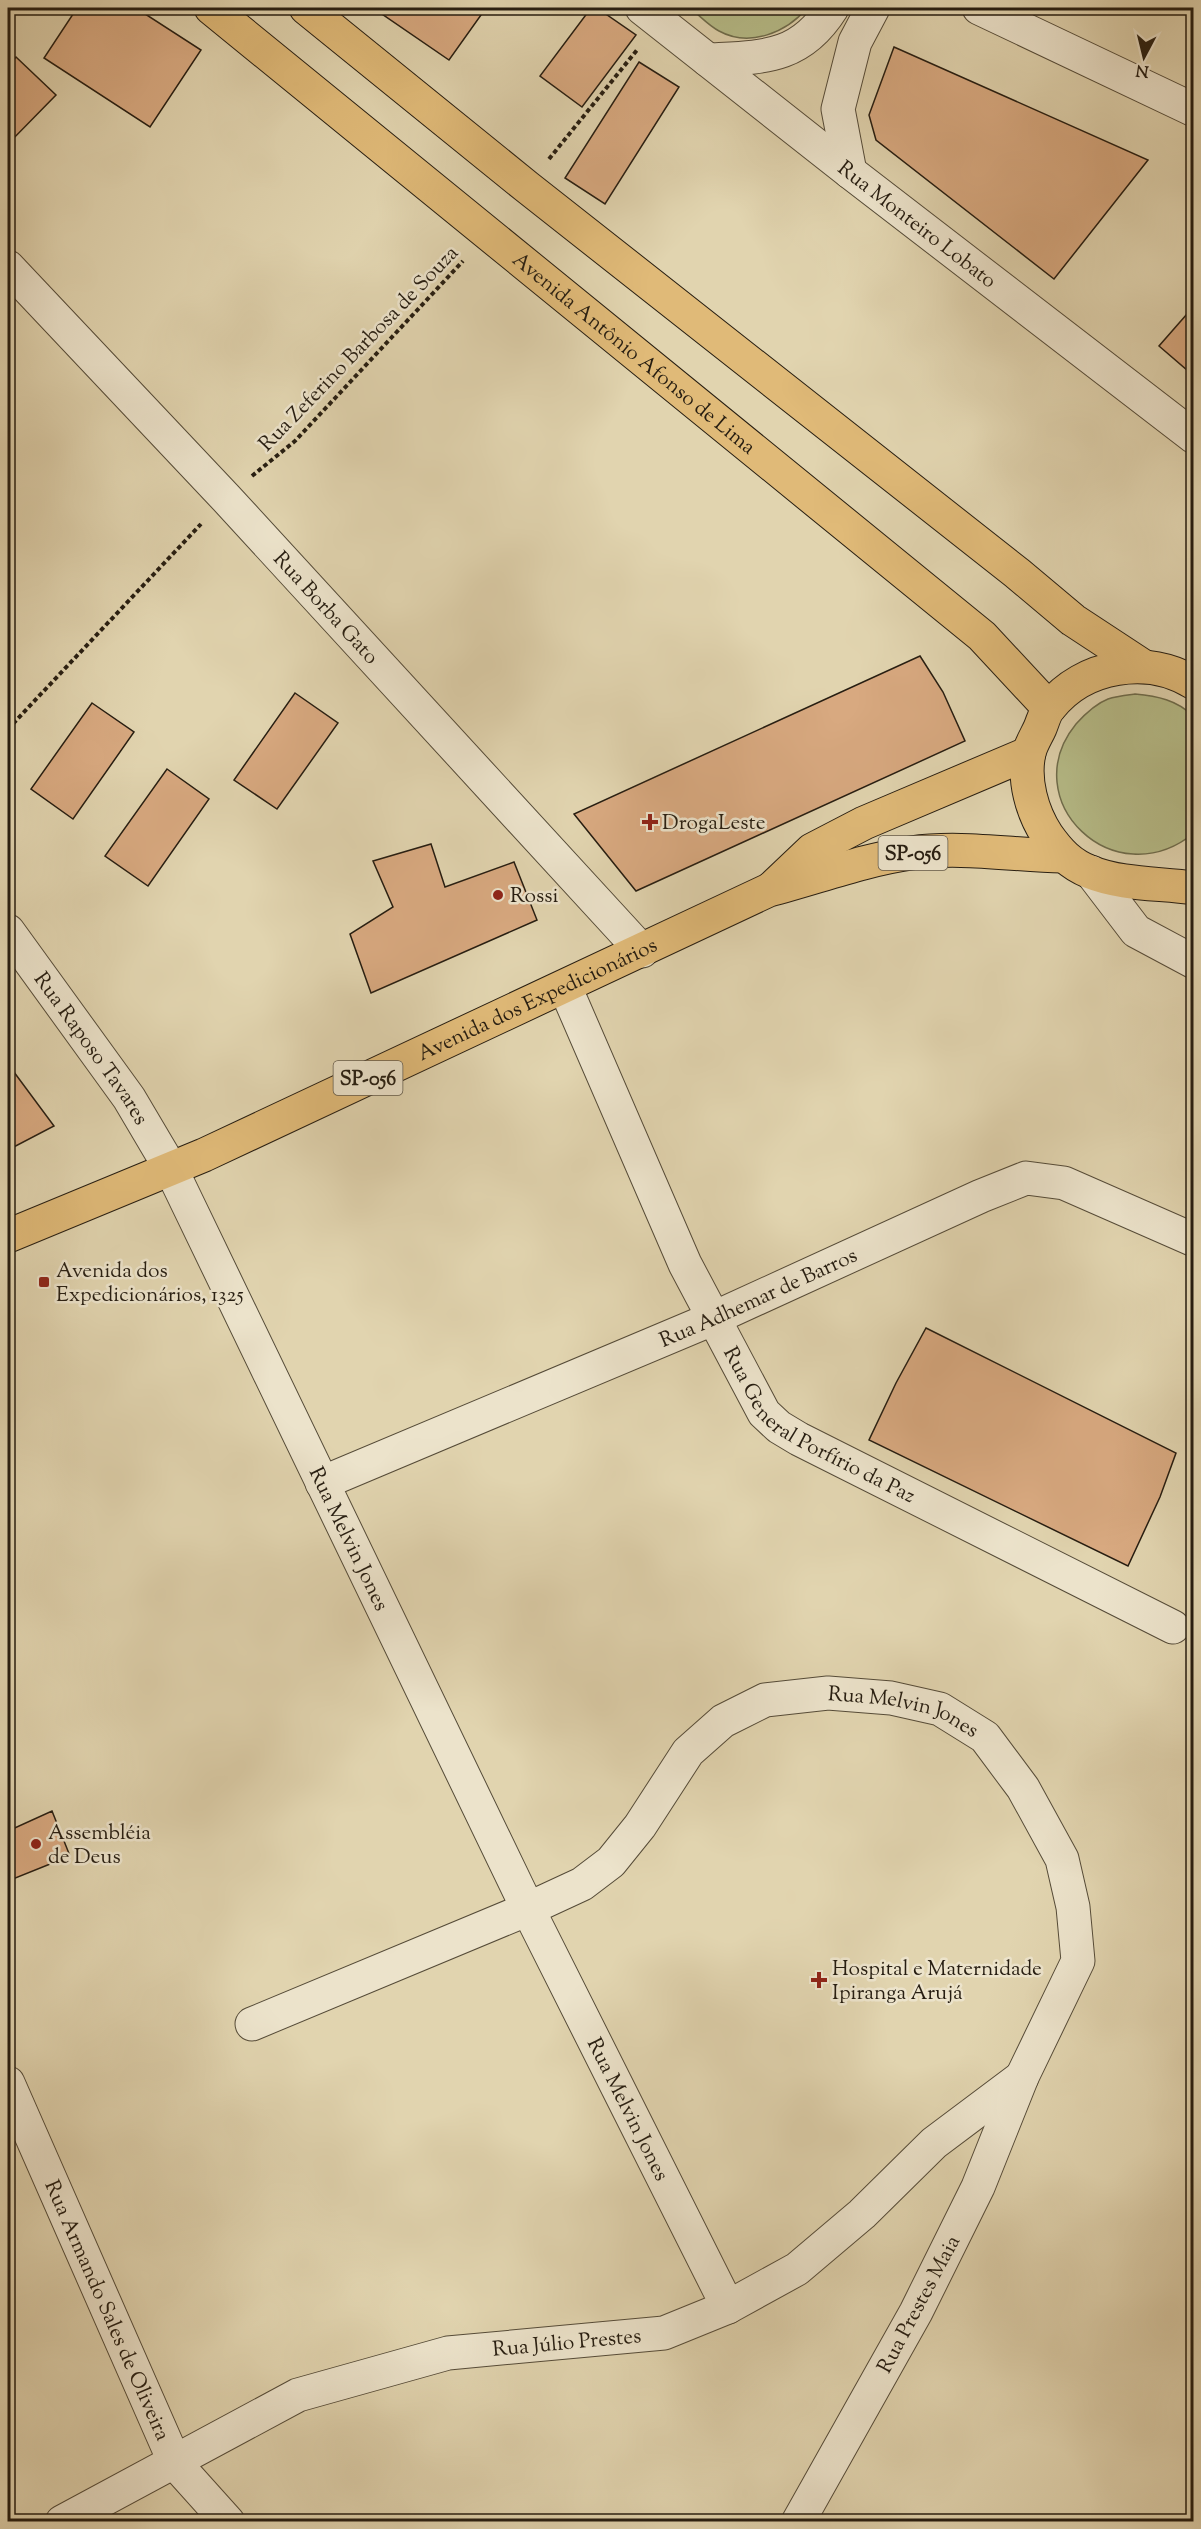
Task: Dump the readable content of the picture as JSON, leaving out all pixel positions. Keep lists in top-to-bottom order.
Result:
{
  "streets": {
    "main road": ["Avenida Antônio Afonso de Lima", "SP-056", "Avenida dos Expedicionários"],
    "street": [
      "Rua Monteiro Lobato",
      "Rua Borba Gato",
      "Rua Raposo Tavares",
      "Rua Adhemar de Barros",
      "Rua General Porfírio da Paz",
      "Rua Melvin Jones",
      "Rua Prestes Maia",
      "Rua Armando Sales de Oliveira",
      "Rua Júlio Prestes"
    ],
    "path": ["Rua Zeferino Barbosa de Souza"]
  },
  "crossings": [
    ["Rua Zeferino Barbosa de Souza", "Avenida Antônio Afonso de Lima"],
    ["Rua Zeferino Barbosa de Souza", "Rua Borba Gato"],
    ["Avenida Antônio Afonso de Lima", "SP-056"],
    ["Rua Borba Gato", "Avenida dos Expedicionários"],
    ["SP-056", "Avenida dos Expedicionários"],
    ["Avenida dos Expedicionários", "Rua Raposo Tavares"],
    ["Avenida dos Expedicionários", "Rua General Porfírio da Paz"],
    ["Avenida dos Expedicionários", "Rua Melvin Jones"],
    ["Rua Raposo Tavares", "Rua Melvin Jones"],
    ["Rua Adhemar de Barros", "Rua General Porfírio da Paz"],
    ["Rua Adhemar de Barros", "Rua Melvin Jones"],
    ["Rua Melvin Jones", "Rua Prestes Maia"],
    ["Rua Melvin Jones", "Rua Júlio Prestes"],
    ["Rua Prestes Maia", "Rua Júlio Prestes"],
    ["Rua Armando Sales de Oliveira", "Rua Júlio Prestes"]
  ],
  "places": {
    "health": ["DrogaLeste", "Hospital e Maternidade Ipiranga Arujá"],
    "other": ["Rossi", "Assembléia de Deus"],
    "transit": ["Avenida dos Expedicionários, 1325"]
  },
  "north": "bottom"
}
